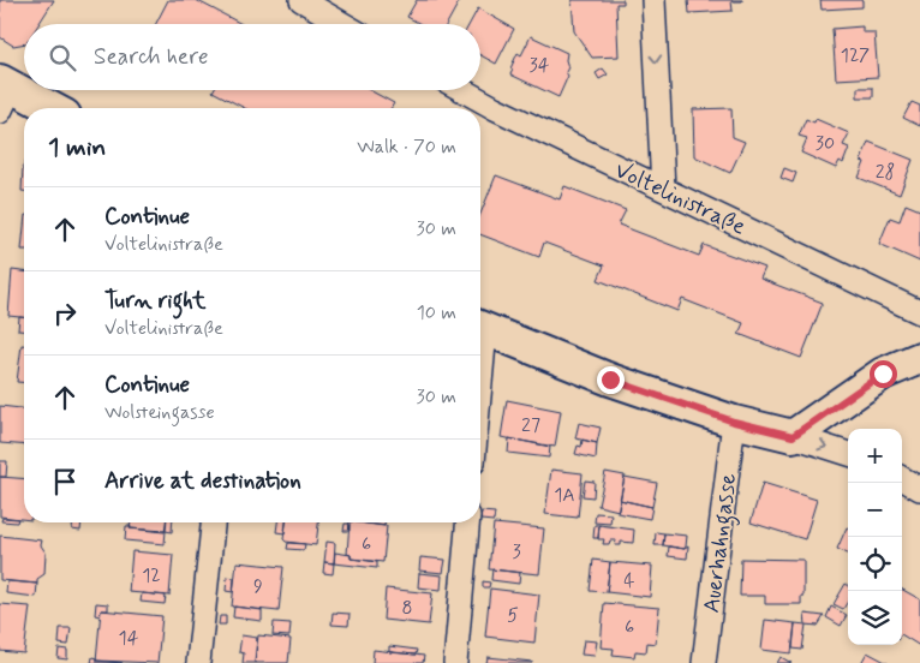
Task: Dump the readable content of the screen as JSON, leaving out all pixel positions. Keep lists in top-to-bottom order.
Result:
{
  "streets": {
    "street": ["Voltelinistraße", "Auerhahngasse"]
  },
  "house_numbers": [
    "127",
    "34",
    "30",
    "28",
    "27",
    "1A",
    "6",
    "3",
    "12",
    "4",
    "9",
    "8",
    "5",
    "6",
    "14"
  ],
  "page": {
    "search": "Search here",
    "heading": ["1 min", "Walk · 70 m"],
    "list": [
      ["Continue", "Voltelinistraße", "30 m"],
      ["Turn right", "Voltelinistraße", "10 m"],
      ["Continue", "Wolsteingasse", "30 m"],
      "Arrive at destination"
    ],
    "map_buttons": ["+", "−"]
  }
}
